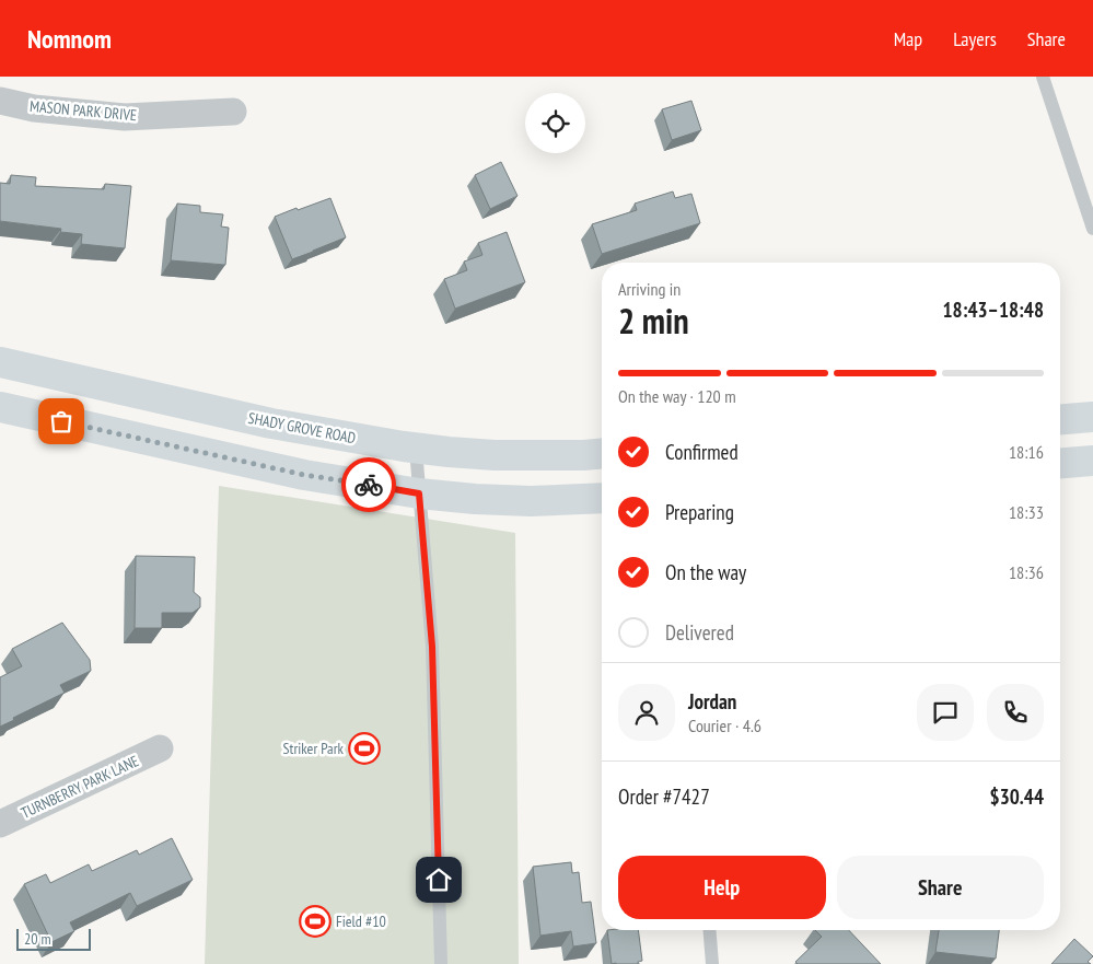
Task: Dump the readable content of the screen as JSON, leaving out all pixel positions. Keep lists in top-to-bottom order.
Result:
{
  "streets": {
    "main road": ["SHADY GROVE ROAD"],
    "street": ["MASON PARK DRIVE", "TURNBERRY PARK LANE"]
  },
  "places": {
    "sports": ["Striker Park", "Field #10"]
  },
  "scale_bar": "20 m",
  "page": {
    "header": "Nomnom",
    "nav": ["Map", "Layers", "Share"],
    "heading": ["2 min", "Arriving in", "18:43–18:48"],
    "panel": [
      "Jordan",
      "Courier · 4.6",
      "Order #7427",
      "$30.44"
    ],
    "bar": "On the way · 120 m",
    "list": [
      ["Confirmed", "18:16"],
      ["Preparing", "18:33"],
      ["On the way", "18:36"],
      "Delivered"
    ],
    "buttons": ["Help", "Share"],
    "scale": "20 m"
  }
}
